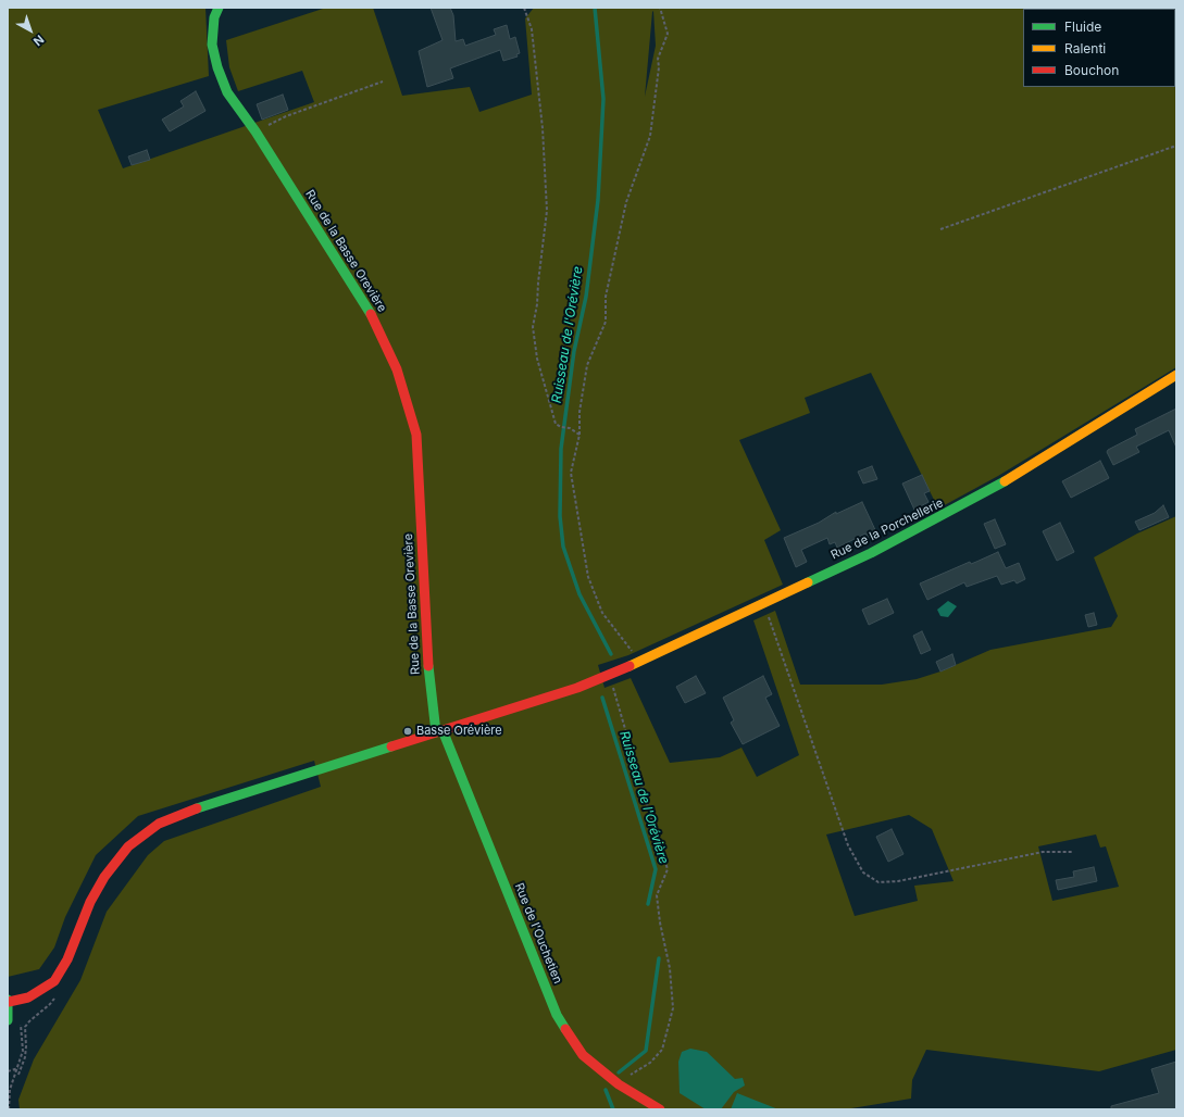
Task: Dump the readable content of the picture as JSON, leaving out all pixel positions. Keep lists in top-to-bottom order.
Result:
{
  "streets": {
    "street": ["Rue de la Basse Orevière", "Rue de la Porchellerie", "Rue de l'Ouchetien"]
  },
  "crossings": [
    ["Rue de la Basse Orevière", "Rue de la Porchellerie"],
    ["Rue de la Basse Orevière", "Rue de l'Ouchetien"],
    ["Rue de la Porchellerie", "Rue de l'Ouchetien"]
  ],
  "water": ["Ruisseau de l'Orévière"],
  "places": ["Basse Orévière"],
  "legend": ["Fluide", "Ralenti", "Bouchon"],
  "north": "bottom right"
}
